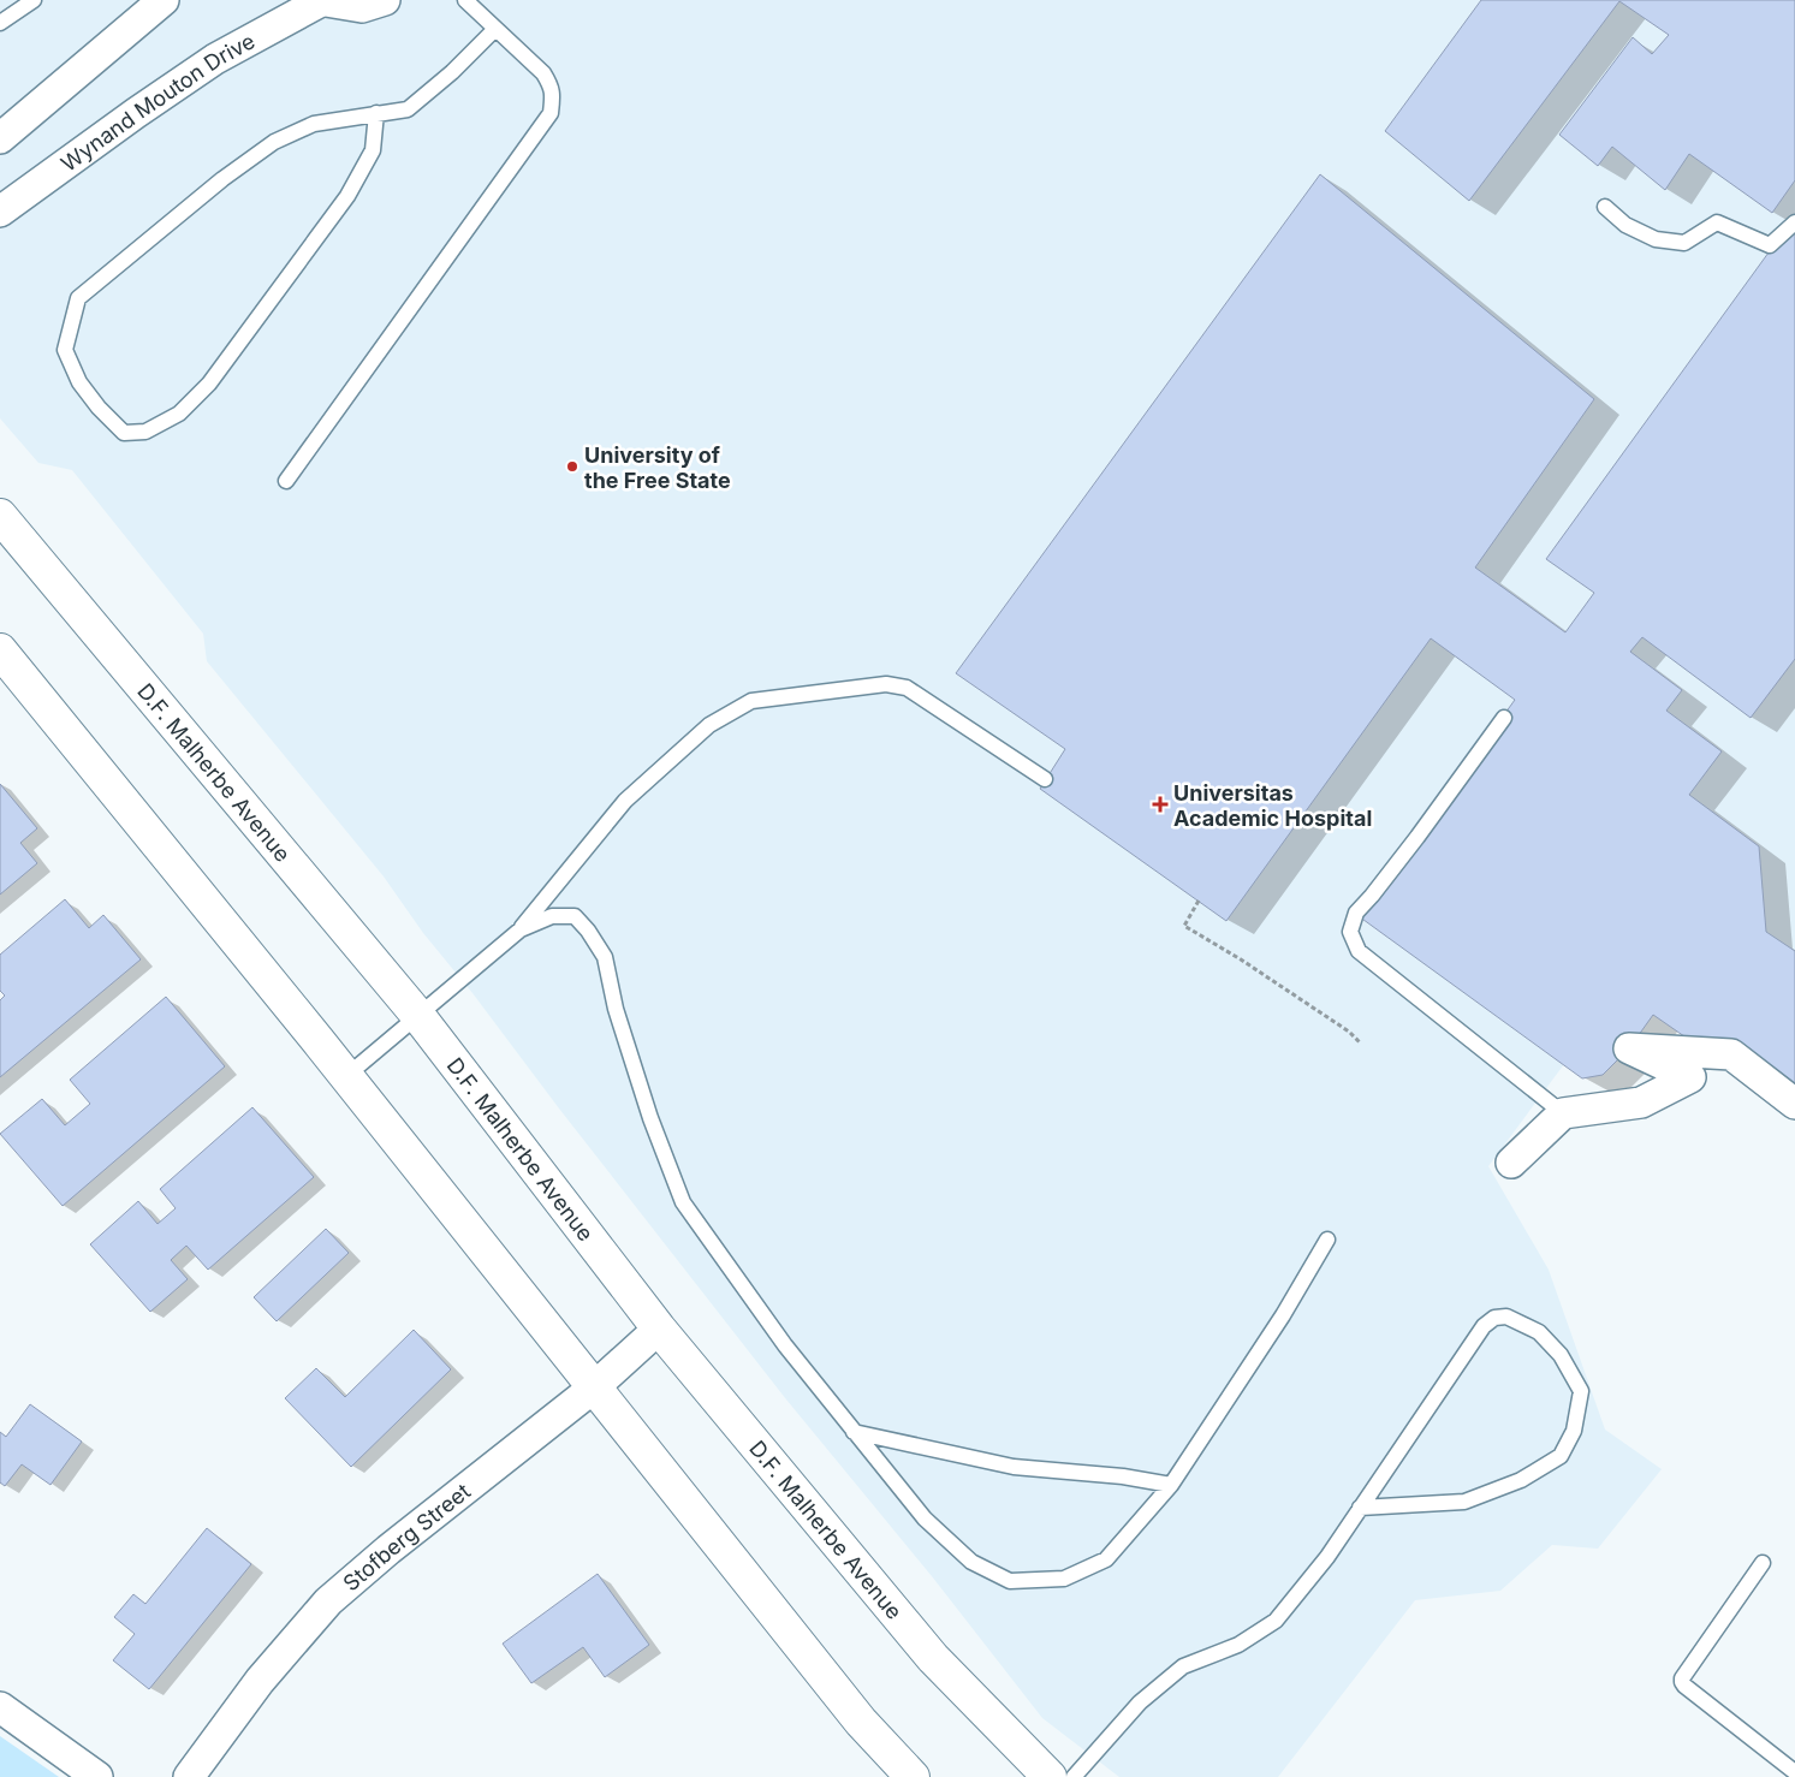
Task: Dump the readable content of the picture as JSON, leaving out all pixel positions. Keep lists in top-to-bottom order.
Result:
{
  "streets": {
    "street": ["Wynand Mouton Drive", "D.F. Malherbe Avenue", "Stofberg Street"]
  },
  "crossings": [
    ["D.F. Malherbe Avenue", "Stofberg Street"]
  ],
  "places": {
    "other": ["University of the Free State"],
    "health": ["Universitas Academic Hospital"]
  }
}
